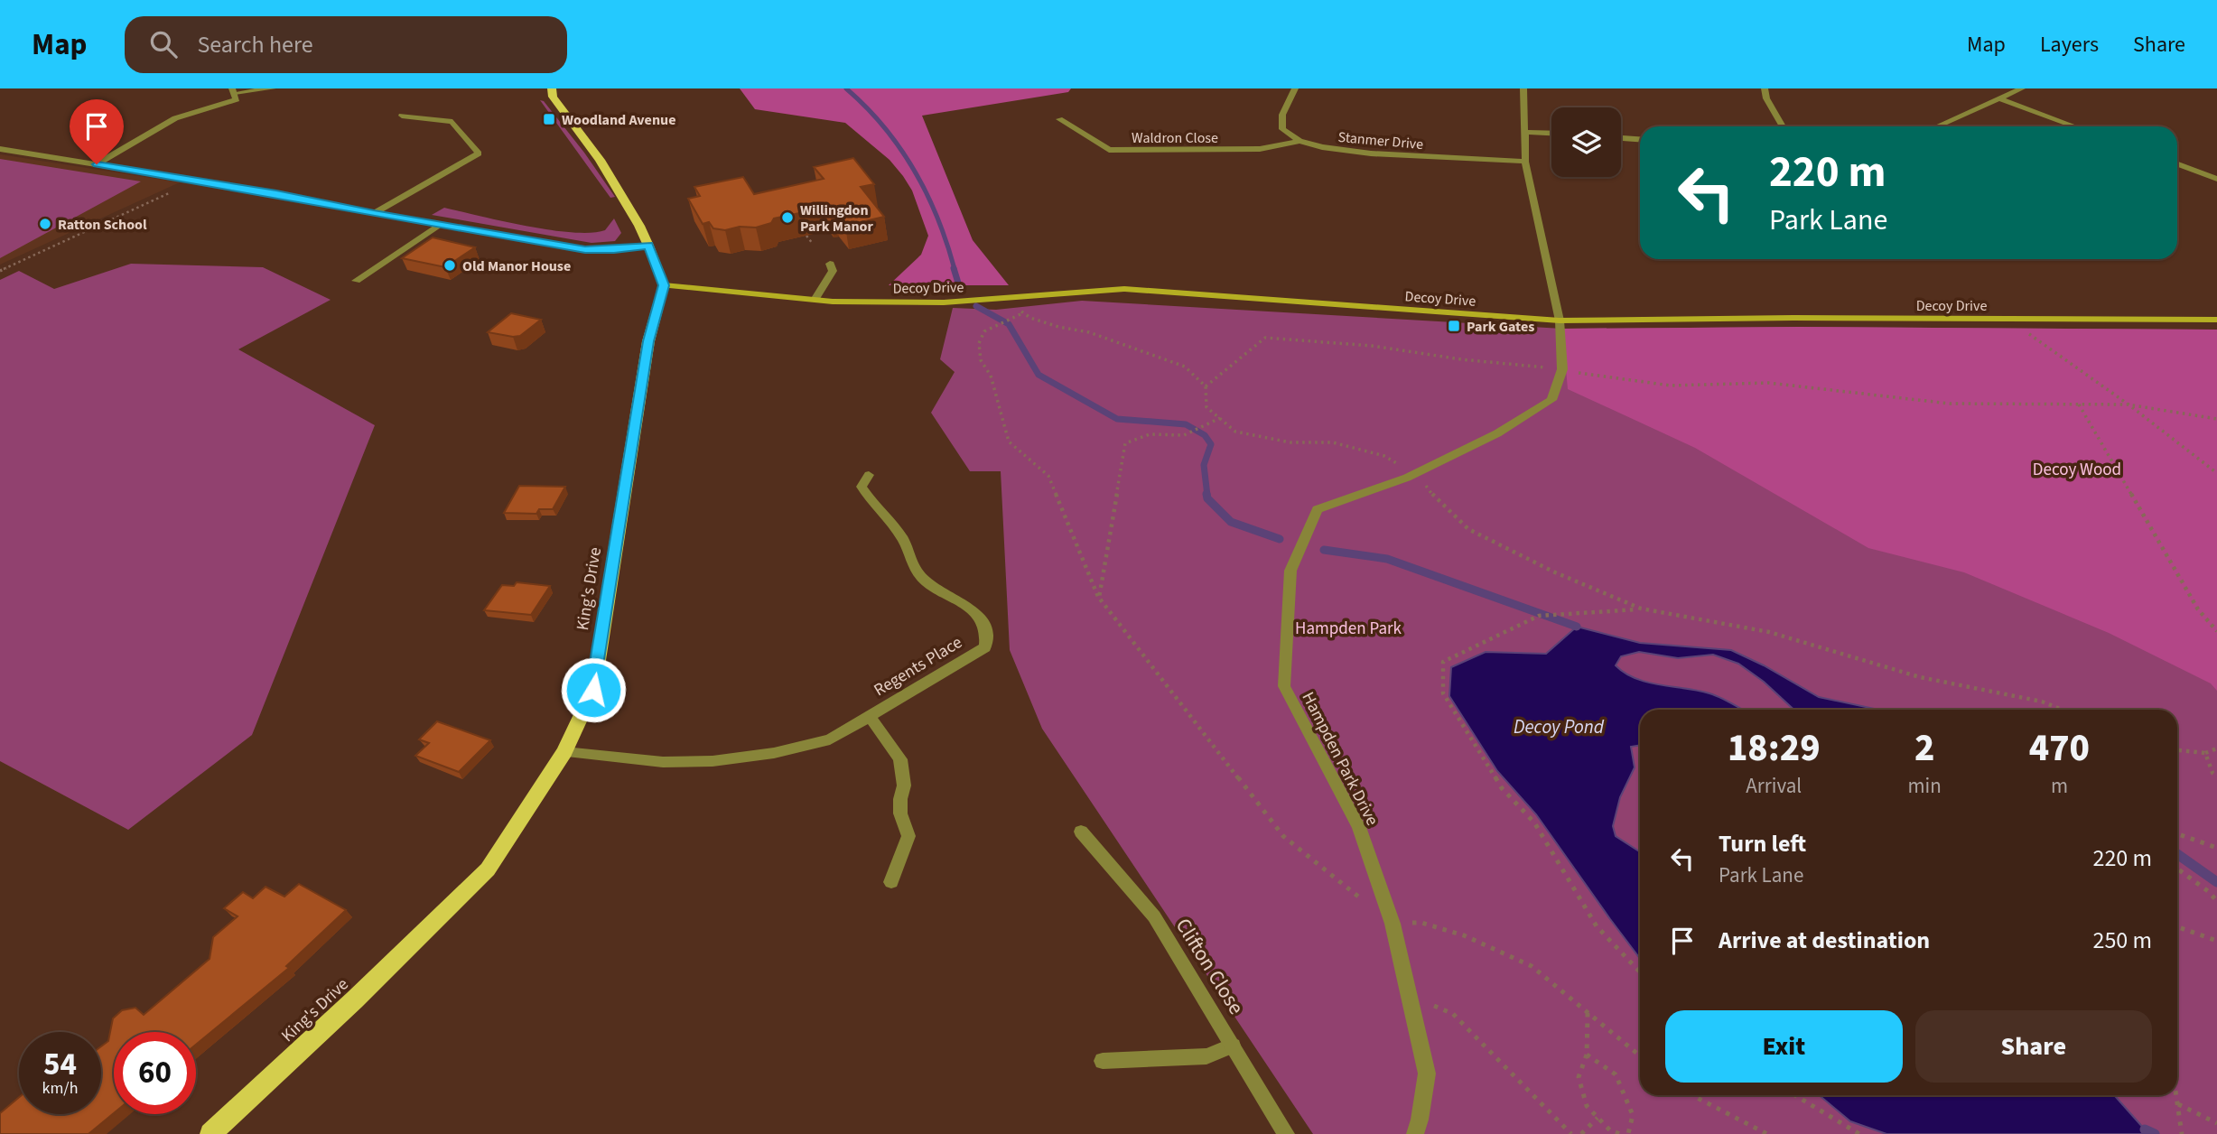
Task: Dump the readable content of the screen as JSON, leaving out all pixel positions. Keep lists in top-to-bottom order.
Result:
{
  "streets": {
    "main road": ["King's Drive"],
    "street": [
      "Waldron Close",
      "Stanmer Drive",
      "Decoy Drive",
      "Regents Place",
      "Hampden Park Drive",
      "Clifton Close"
    ]
  },
  "crossings": [
    ["Waldron Close", "Stanmer Drive"],
    ["Stanmer Drive", "Hampden Park Drive"],
    ["Decoy Drive", "King's Drive"],
    ["Decoy Drive", "Hampden Park Drive"],
    ["King's Drive", "Regents Place"]
  ],
  "water": ["Decoy Pond"],
  "parks": ["Decoy Wood", "Hampden Park"],
  "places": {
    "transit": ["Woodland Avenue", "Park Gates"],
    "other": ["Willingdon Park Manor", "Ratton School", "Old Manor House"]
  },
  "page": {
    "header": "Map",
    "search": "Search here",
    "nav": ["Map", "Layers", "Share"],
    "turn": ["220 m", "Park Lane"],
    "eta": [
      "18:29",
      "Arrival",
      "2",
      "min",
      "470",
      "m"
    ],
    "list": [
      {
        "name": "Turn left",
        "note": "Park Lane",
        "value": "220 m"
      },
      {
        "name": "Arrive at destination",
        "value": "250 m"
      }
    ],
    "buttons": ["Exit", "Share"],
    "speed": "54 km/h",
    "limit": "60"
  }
}
